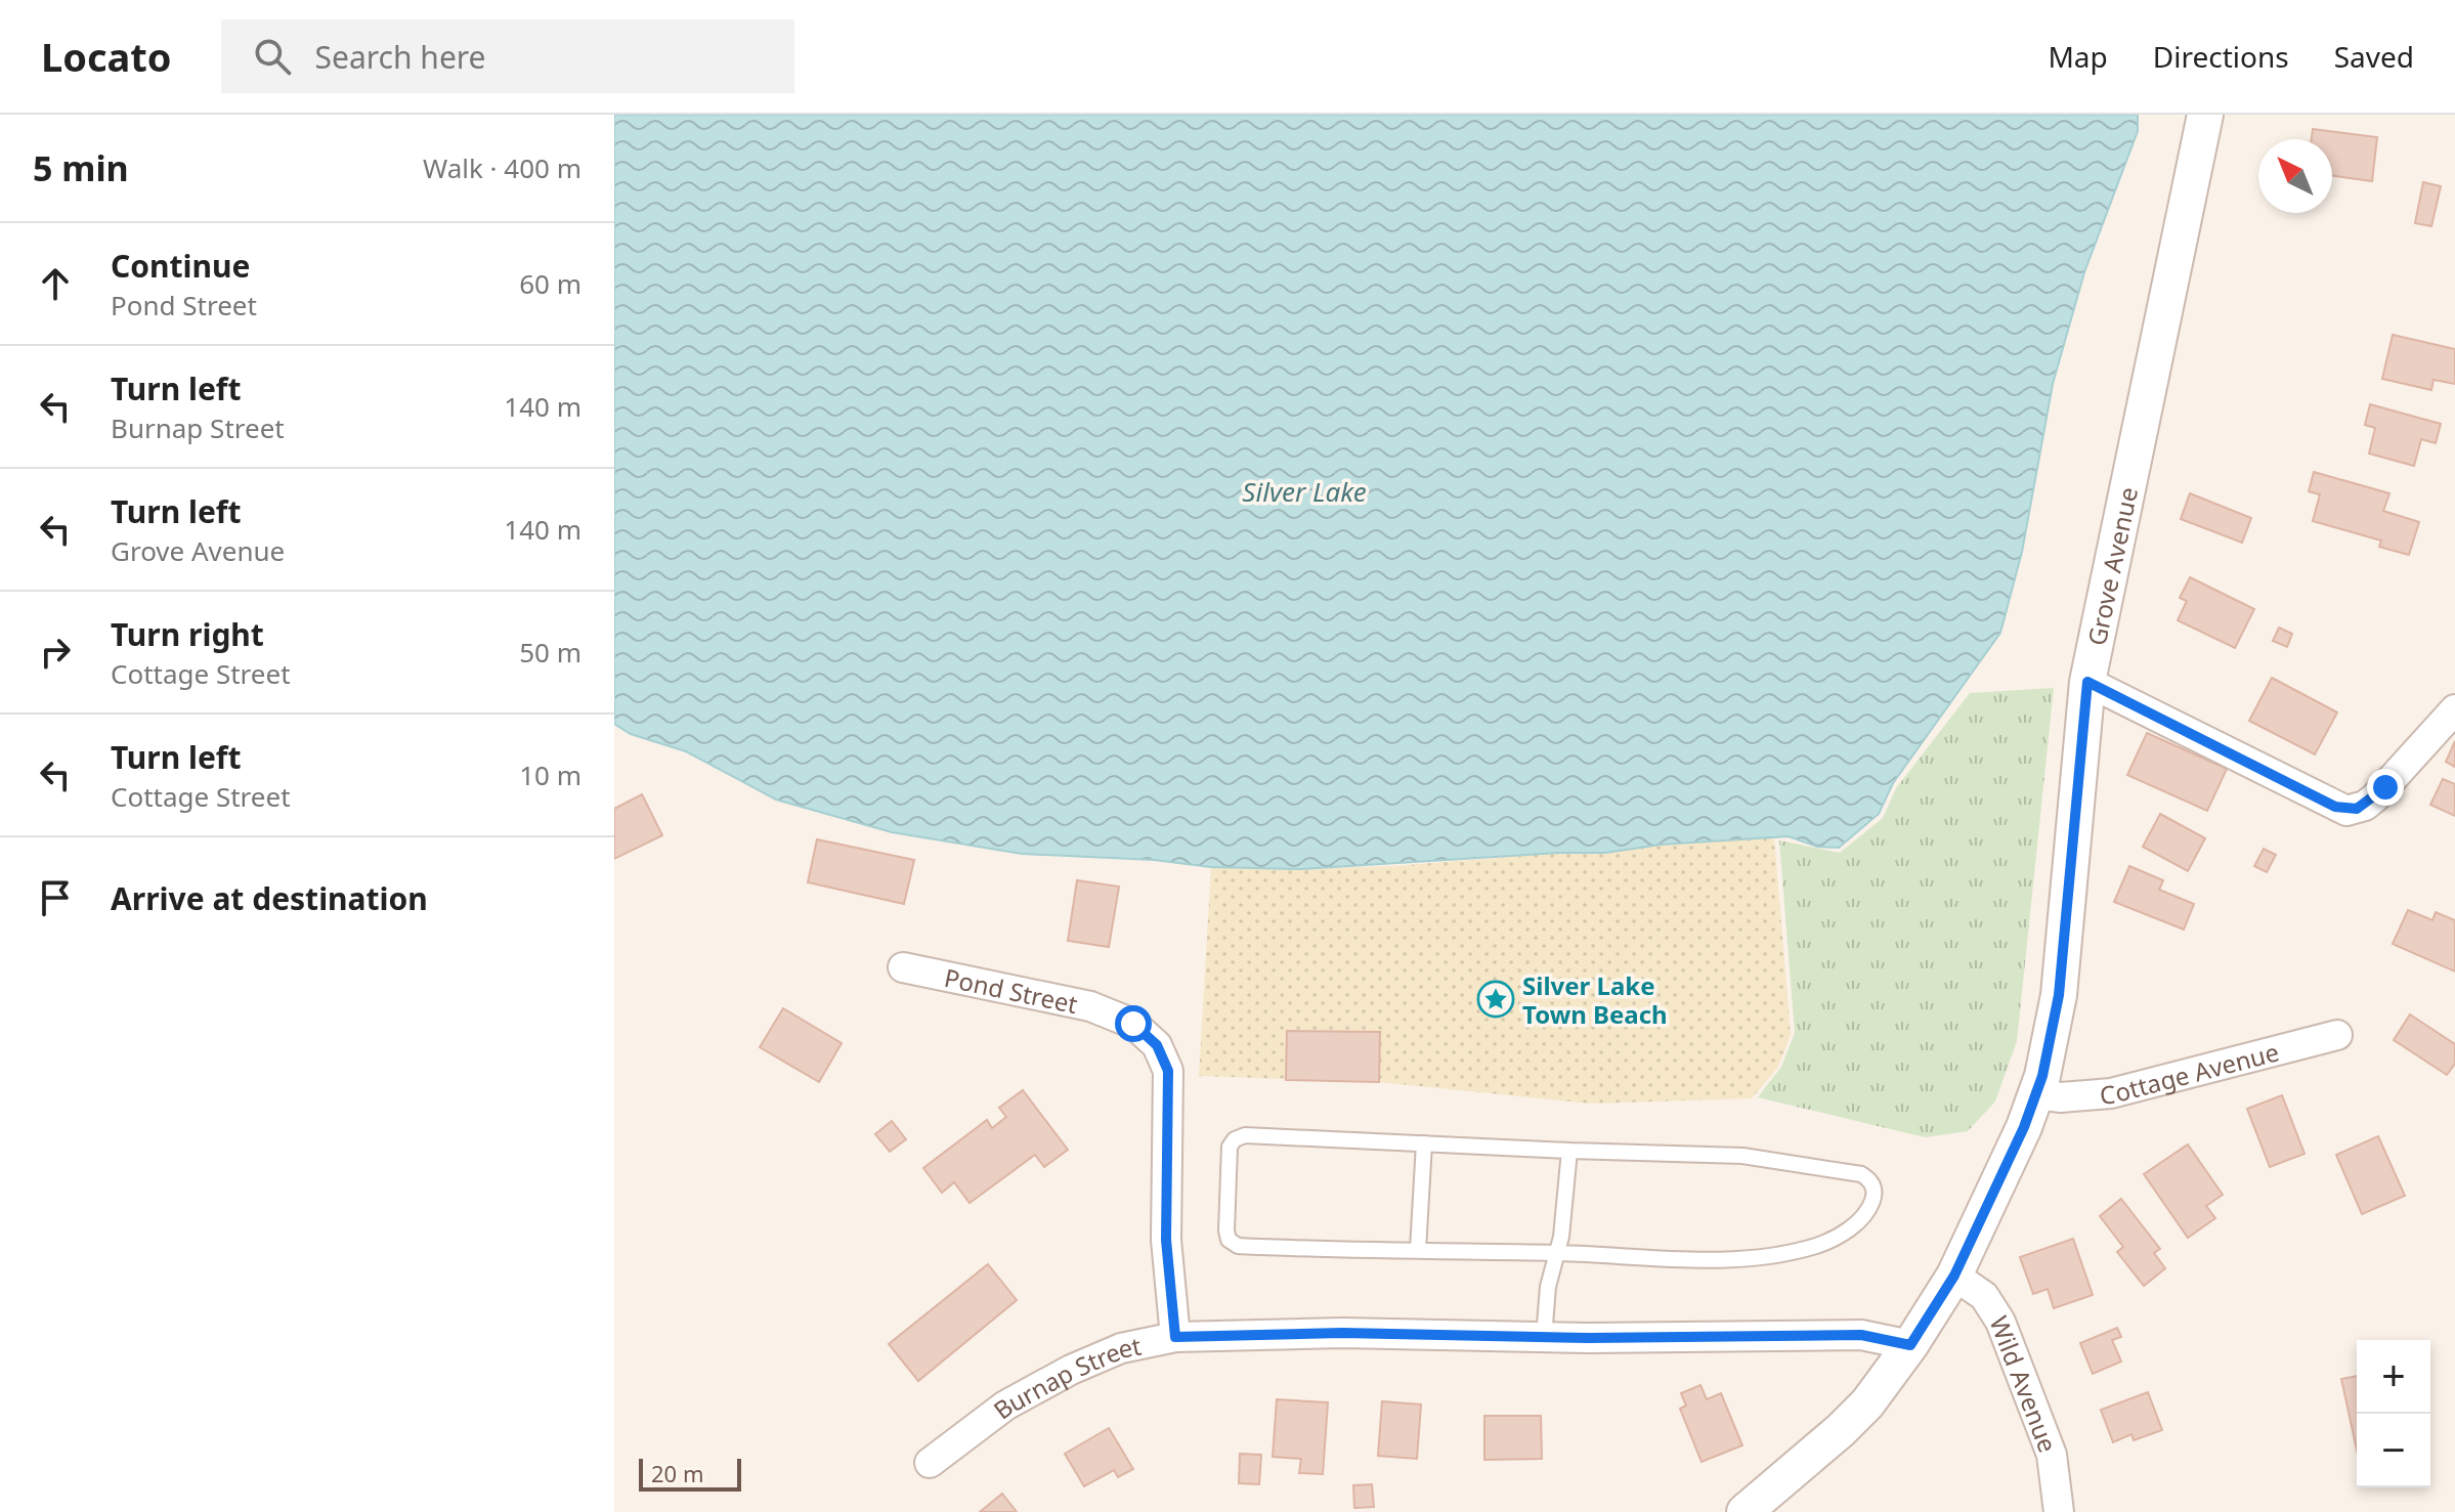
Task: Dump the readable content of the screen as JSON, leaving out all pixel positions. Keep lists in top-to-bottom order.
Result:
{
  "streets": {
    "street": [
      "Grove Avenue",
      "Pond Street",
      "Cottage Avenue",
      "Burnap Street",
      "Wild Avenue"
    ]
  },
  "crossings": [
    ["Grove Avenue", "Cottage Avenue"],
    ["Grove Avenue", "Burnap Street"],
    ["Grove Avenue", "Wild Avenue"],
    ["Pond Street", "Burnap Street"]
  ],
  "water": ["Silver Lake"],
  "places": {
    "place": ["Silver Lake Town Beach"]
  },
  "scale_bar": "20 m",
  "north": "top left",
  "page": {
    "header": "Locato",
    "search": "Search here",
    "nav": ["Map", "Directions", "Saved"],
    "heading": ["5 min", "Walk · 400 m"],
    "list": [
      ["Continue", "Pond Street", "60 m"],
      ["Turn left", "Burnap Street", "140 m"],
      ["Turn left", "Grove Avenue", "140 m"],
      ["Turn right", "Cottage Street", "50 m"],
      ["Turn left", "Cottage Street", "10 m"],
      "Arrive at destination"
    ],
    "map_buttons": ["+", "−"],
    "scale": "20 m"
  }
}
